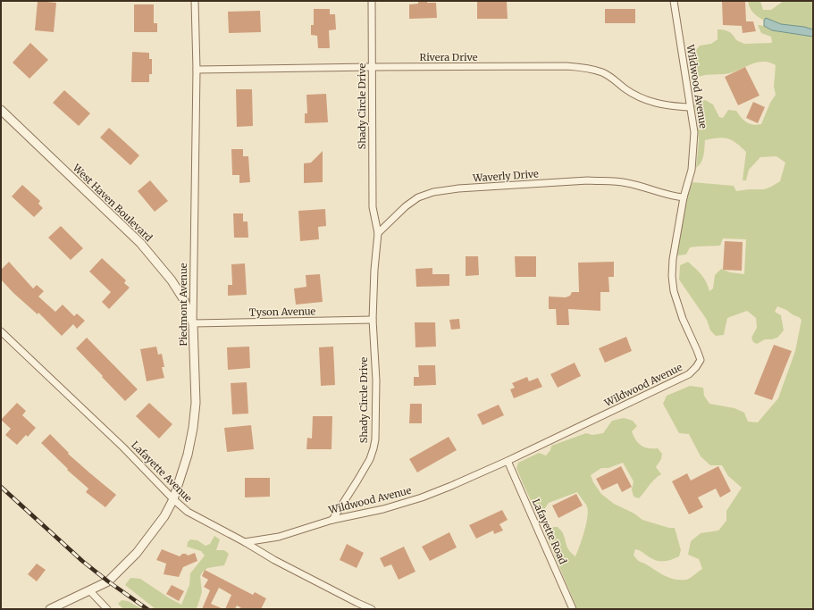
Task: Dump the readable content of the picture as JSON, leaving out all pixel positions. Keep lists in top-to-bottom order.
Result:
{
  "streets": {
    "street": [
      "Rivera Drive",
      "Wildwood Avenue",
      "Shady Circle Drive",
      "Waverly Drive",
      "West Haven Boulevard",
      "Piedmont Avenue",
      "Tyson Avenue",
      "Lafayette Avenue",
      "Lafayette Road"
    ]
  },
  "crossings": [
    ["Rivera Drive", "Wildwood Avenue"],
    ["Rivera Drive", "Shady Circle Drive"],
    ["Rivera Drive", "Piedmont Avenue"],
    ["Wildwood Avenue", "Shady Circle Drive"],
    ["Wildwood Avenue", "Waverly Drive"],
    ["Wildwood Avenue", "Lafayette Avenue"],
    ["Wildwood Avenue", "Lafayette Road"],
    ["Shady Circle Drive", "Waverly Drive"],
    ["Shady Circle Drive", "Tyson Avenue"],
    ["West Haven Boulevard", "Piedmont Avenue"],
    ["West Haven Boulevard", "Tyson Avenue"],
    ["Piedmont Avenue", "Tyson Avenue"],
    ["Piedmont Avenue", "Lafayette Avenue"]
  ]
}
